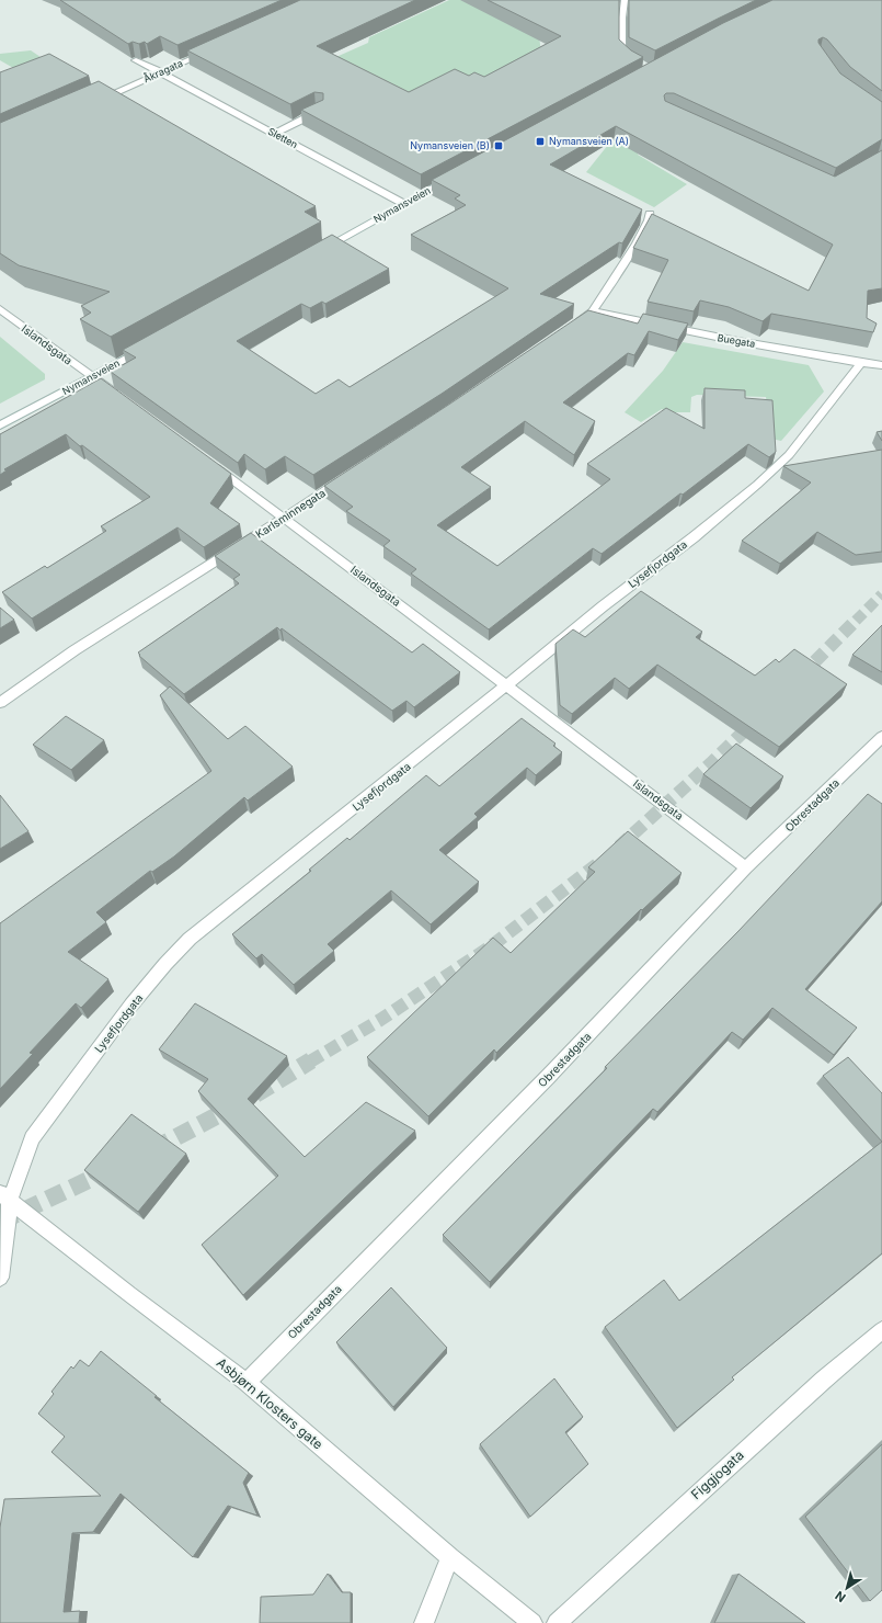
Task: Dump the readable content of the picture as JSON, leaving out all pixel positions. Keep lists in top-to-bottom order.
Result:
{
  "streets": {
    "street": [
      "Åkragata",
      "Sletten",
      "Nymansveien",
      "Buegata",
      "Islandsgata",
      "Karlsminnegata",
      "Lysefjordgata",
      "Obrestadgata",
      "Asbjørn Klosters gate",
      "Figgjogata"
    ]
  },
  "crossings": [
    ["Åkragata", "Sletten"],
    ["Sletten", "Nymansveien"],
    ["Nymansveien", "Islandsgata"],
    ["Buegata", "Lysefjordgata"],
    ["Islandsgata", "Karlsminnegata"],
    ["Islandsgata", "Lysefjordgata"],
    ["Islandsgata", "Obrestadgata"],
    ["Lysefjordgata", "Asbjørn Klosters gate"],
    ["Obrestadgata", "Asbjørn Klosters gate"]
  ],
  "places": {
    "transit": ["Nymansveien (A)", "Nymansveien (B)"]
  },
  "north": "bottom left"
}
